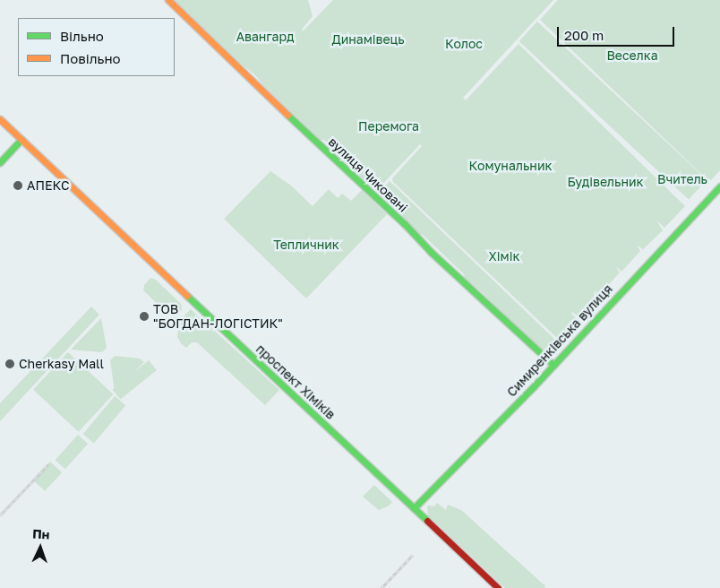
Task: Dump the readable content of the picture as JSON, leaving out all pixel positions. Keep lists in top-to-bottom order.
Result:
{
  "streets": {
    "main road": ["вулиця Чиковані", "Симиренківська вулиця", "проспект Хіміків"]
  },
  "crossings": [
    ["вулиця Чиковані", "Симиренківська вулиця"],
    ["Симиренківська вулиця", "проспект Хіміків"]
  ],
  "parks": [
    "Авангард",
    "Динамівець",
    "Колос",
    "Веселка",
    "Перемога",
    "Комунальник",
    "Вчитель",
    "Будівельник",
    "Тепличник",
    "Хімік"
  ],
  "places": ["АПЕКС", "ТОВ \"БОГДАН-ЛОГІСТИК\"", "Cherkasy Mall"],
  "legend": ["Вільно", "Повільно"],
  "scale_bar": "200 m",
  "north": "top"
}
